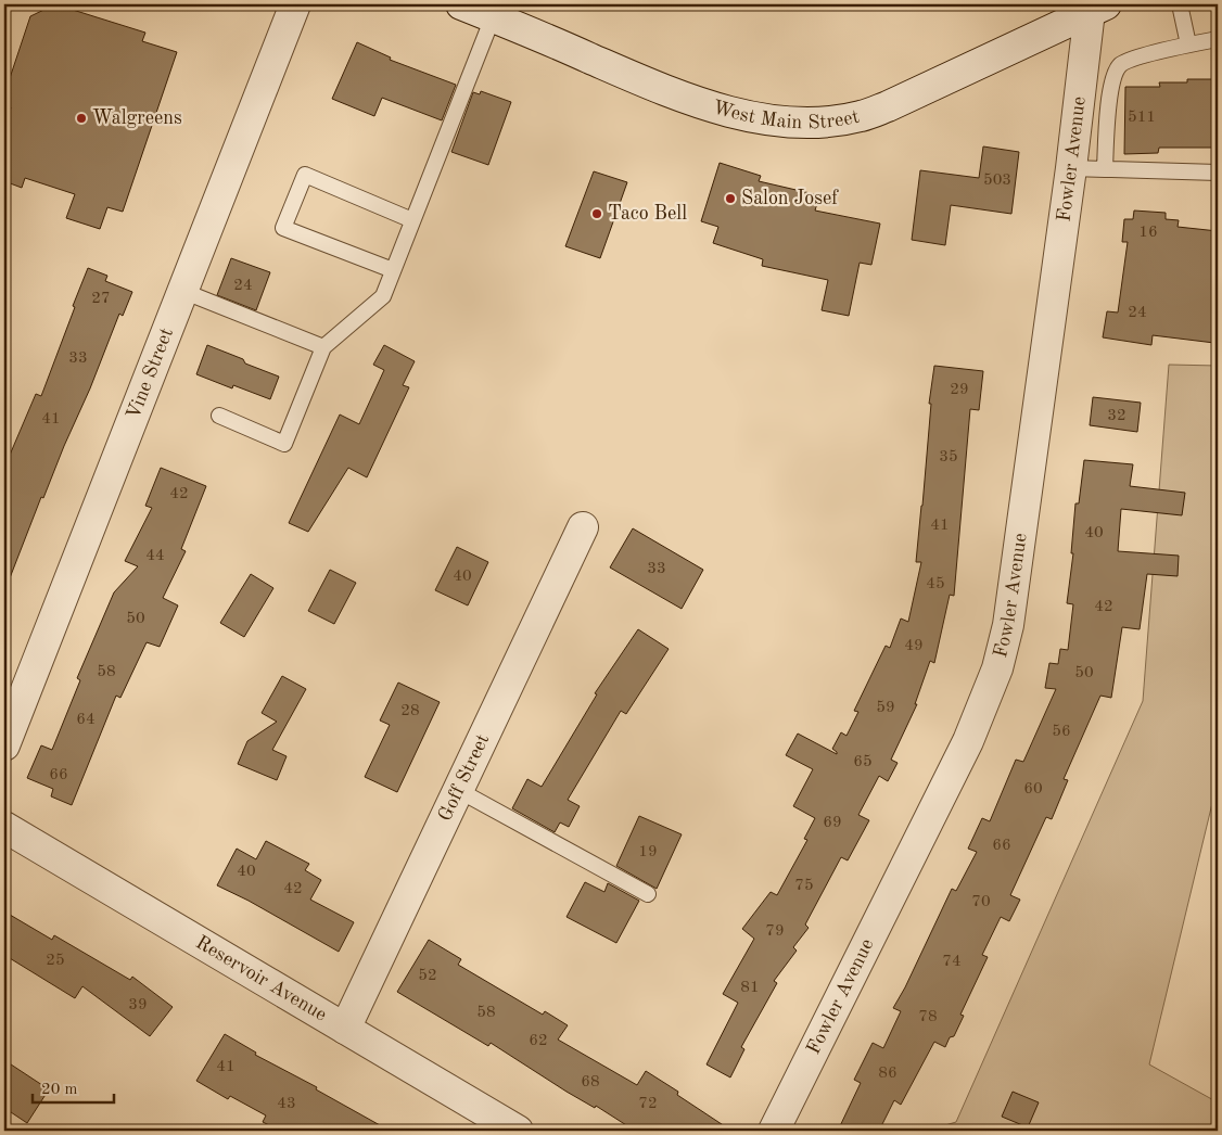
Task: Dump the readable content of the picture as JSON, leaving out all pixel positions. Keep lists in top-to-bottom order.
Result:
{
  "streets": {
    "street": [
      "West Main Street",
      "Fowler Avenue",
      "Vine Street",
      "Goff Street",
      "Reservoir Avenue"
    ]
  },
  "crossings": [
    ["West Main Street", "Fowler Avenue"],
    ["Goff Street", "Reservoir Avenue"]
  ],
  "places": ["Walgreens", "Salon Josef", "Taco Bell"],
  "house_numbers": [
    "511",
    "503",
    "16",
    "24",
    "27",
    "24",
    "33",
    "29",
    "32",
    "41",
    "35",
    "42",
    "41",
    "40",
    "44",
    "33",
    "40",
    "45",
    "42",
    "50",
    "49",
    "58",
    "50",
    "59",
    "28",
    "64",
    "56",
    "65",
    "66",
    "60",
    "69",
    "66",
    "19",
    "40",
    "75",
    "42",
    "70",
    "79",
    "25",
    "74",
    "52",
    "81",
    "39",
    "58",
    "78",
    "62",
    "41",
    "86",
    "68",
    "43",
    "72"
  ],
  "scale_bar": "20 m"
}
